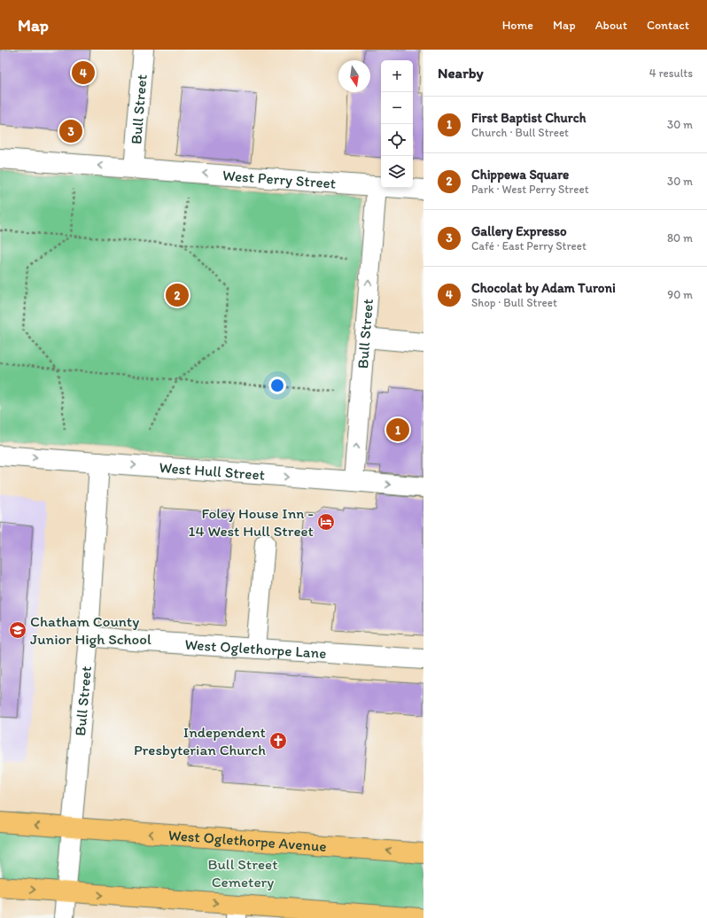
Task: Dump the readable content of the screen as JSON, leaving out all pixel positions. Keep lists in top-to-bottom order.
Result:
{
  "streets": {
    "main road": ["West Oglethorpe Avenue"],
    "street": [
      "Bull Street",
      "West Perry Street",
      "West Hull Street",
      "West Oglethorpe Lane"
    ]
  },
  "crossings": [
    ["Bull Street", "West Perry Street"],
    ["Bull Street", "West Hull Street"],
    ["Bull Street", "West Oglethorpe Lane"],
    ["Bull Street", "West Oglethorpe Avenue"]
  ],
  "one_way": ["West Perry Street", "West Hull Street"],
  "parks": ["Bull Street Cemetery"],
  "places": {
    "hotel": ["Foley House Inn - 14 West Hull Street"],
    "school or university": ["Chatham County Junior High School"],
    "church": ["Independent Presbyterian Church"]
  },
  "north": "bottom",
  "page": {
    "header": "Map",
    "nav": [
      "Home",
      "Map",
      "About",
      "Contact"
    ],
    "heading": ["Nearby", "4 results"],
    "pins": [
      "4",
      "3",
      "2",
      "1"
    ],
    "map_buttons": ["+", "−"],
    "list": [
      {
        "mark": "1",
        "name": "First Baptist Church",
        "note": "Church · Bull Street",
        "value": "30 m"
      },
      {
        "mark": "2",
        "name": "Chippewa Square",
        "note": "Park · West Perry Street",
        "value": "30 m"
      },
      {
        "mark": "3",
        "name": "Gallery Expresso",
        "note": "Café · East Perry Street",
        "value": "80 m"
      },
      {
        "mark": "4",
        "name": "Chocolat by Adam Turoni",
        "note": "Shop · Bull Street",
        "value": "90 m"
      }
    ]
  }
}
